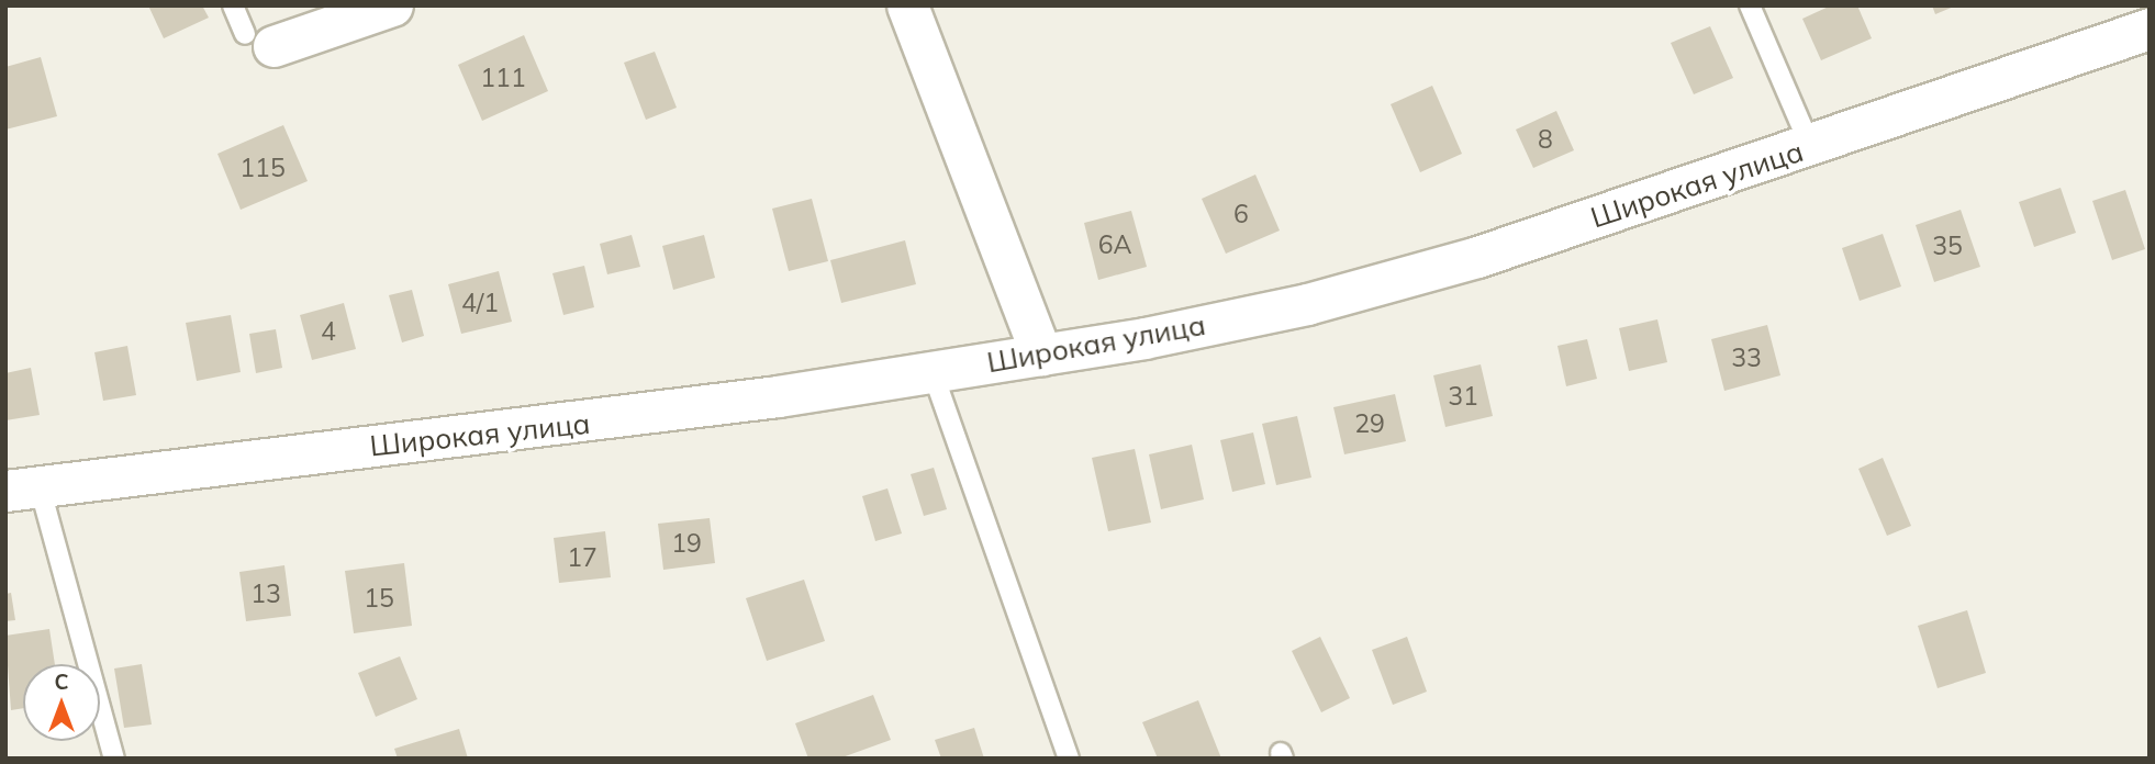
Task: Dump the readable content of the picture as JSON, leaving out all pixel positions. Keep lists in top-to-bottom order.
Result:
{
  "streets": {
    "street": ["Широкая улица"]
  },
  "house_numbers": [
    "111",
    "8",
    "115",
    "6",
    "6А",
    "35",
    "4/1",
    "4",
    "33",
    "31",
    "29",
    "19",
    "17",
    "13",
    "15"
  ],
  "north": "top"
}
